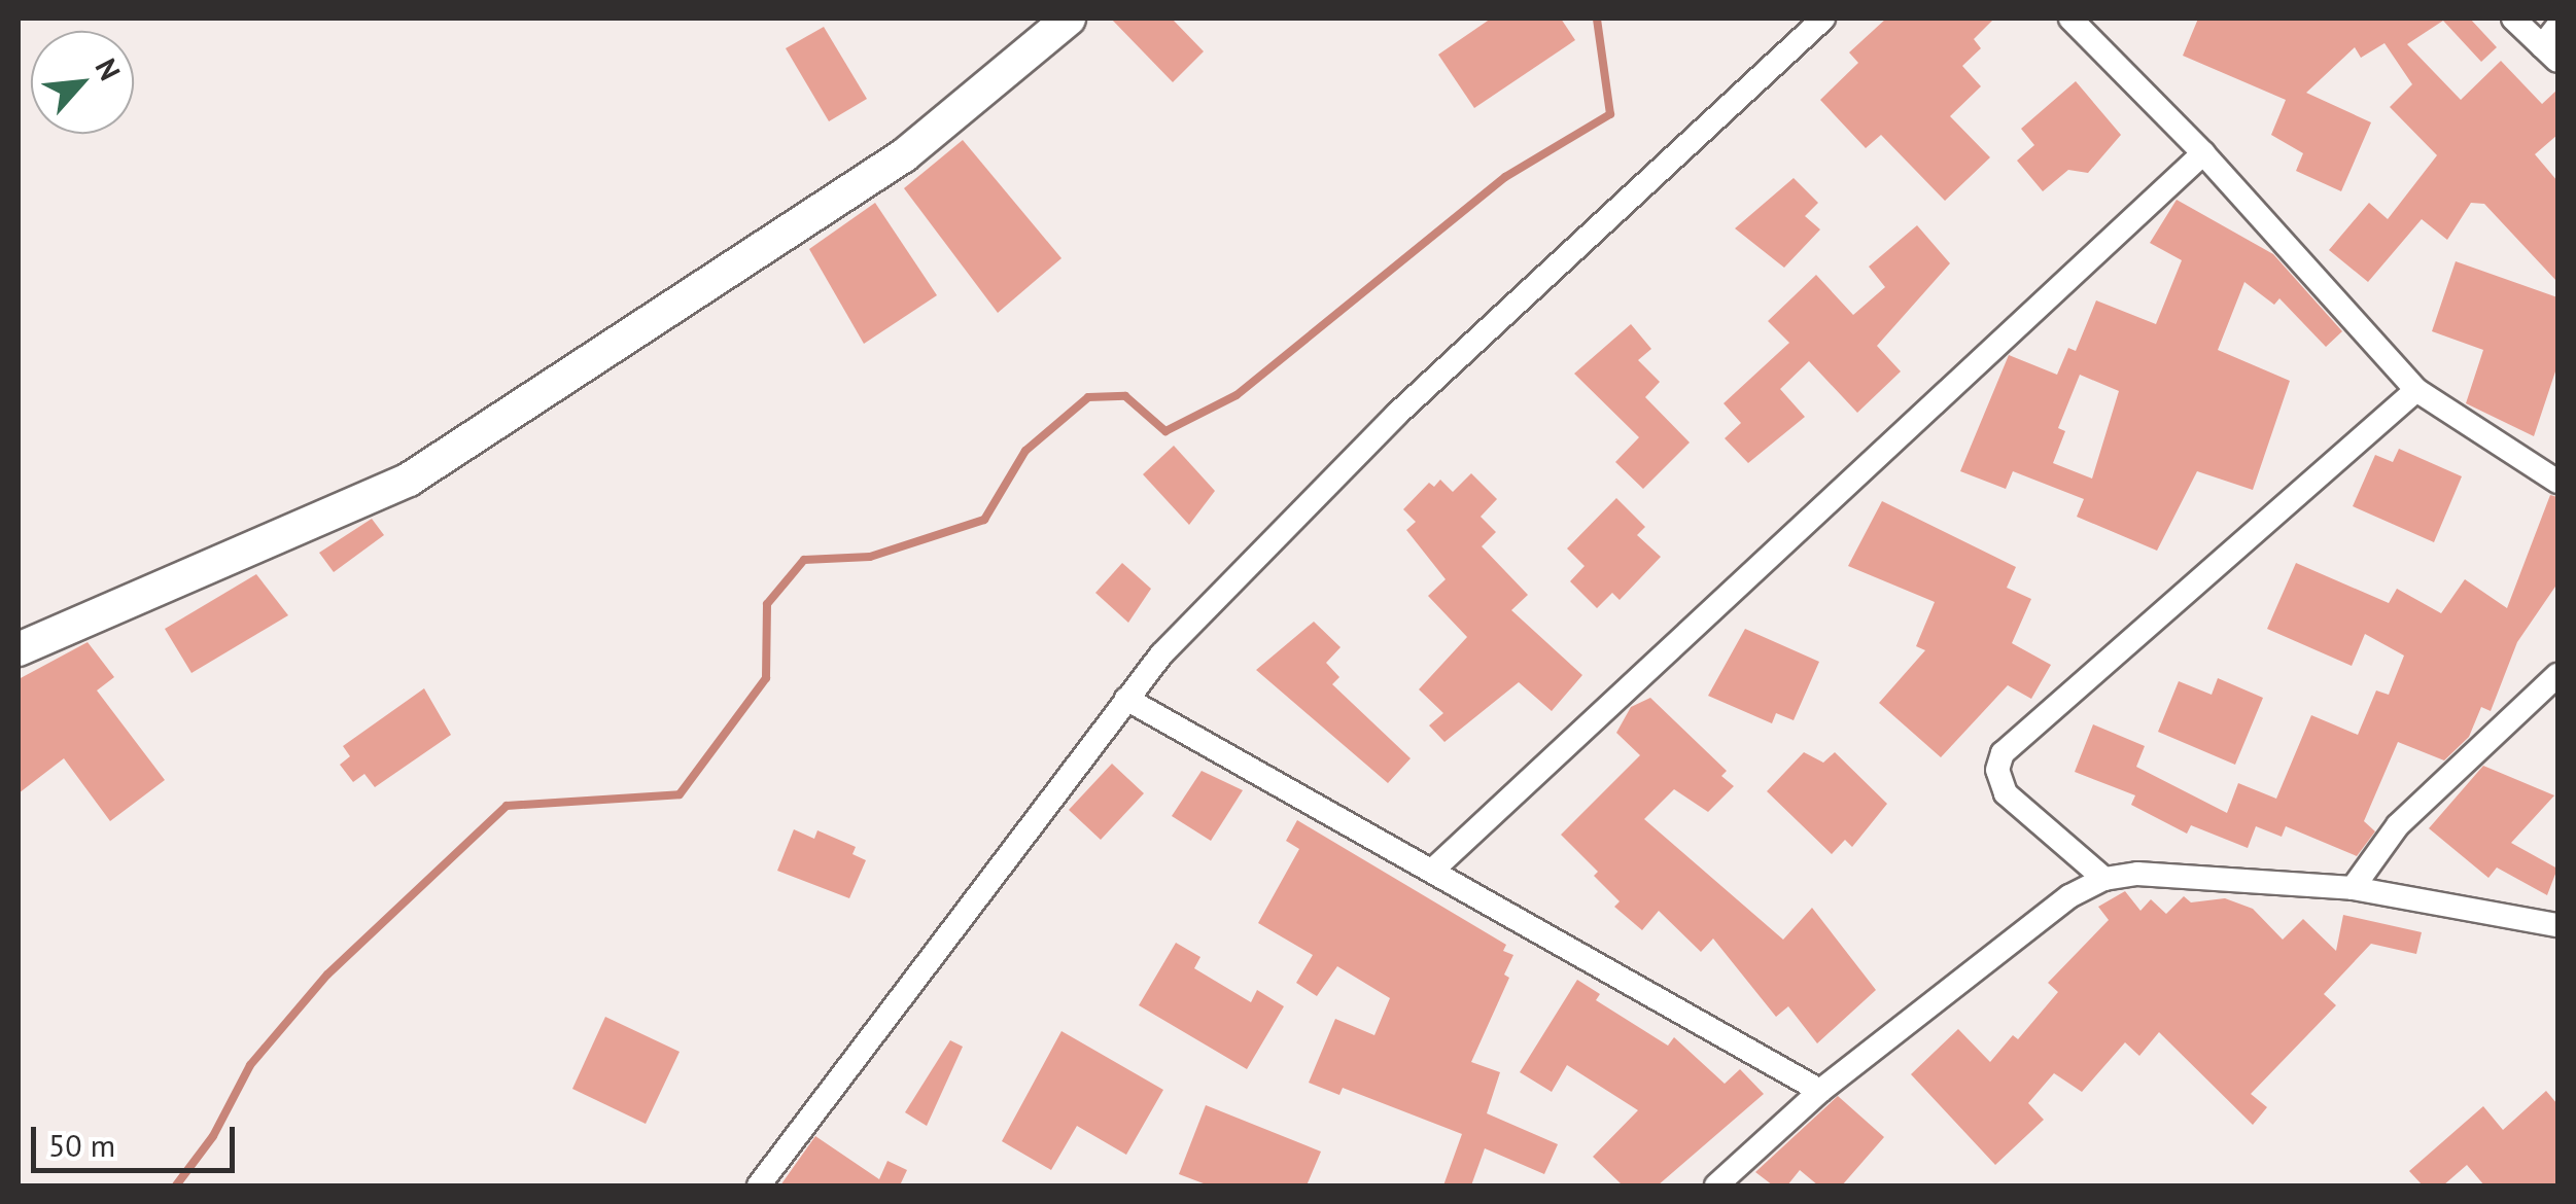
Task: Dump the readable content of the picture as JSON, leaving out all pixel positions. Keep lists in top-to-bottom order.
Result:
{
  "scale_bar": "50 m",
  "north": "top right"
}
